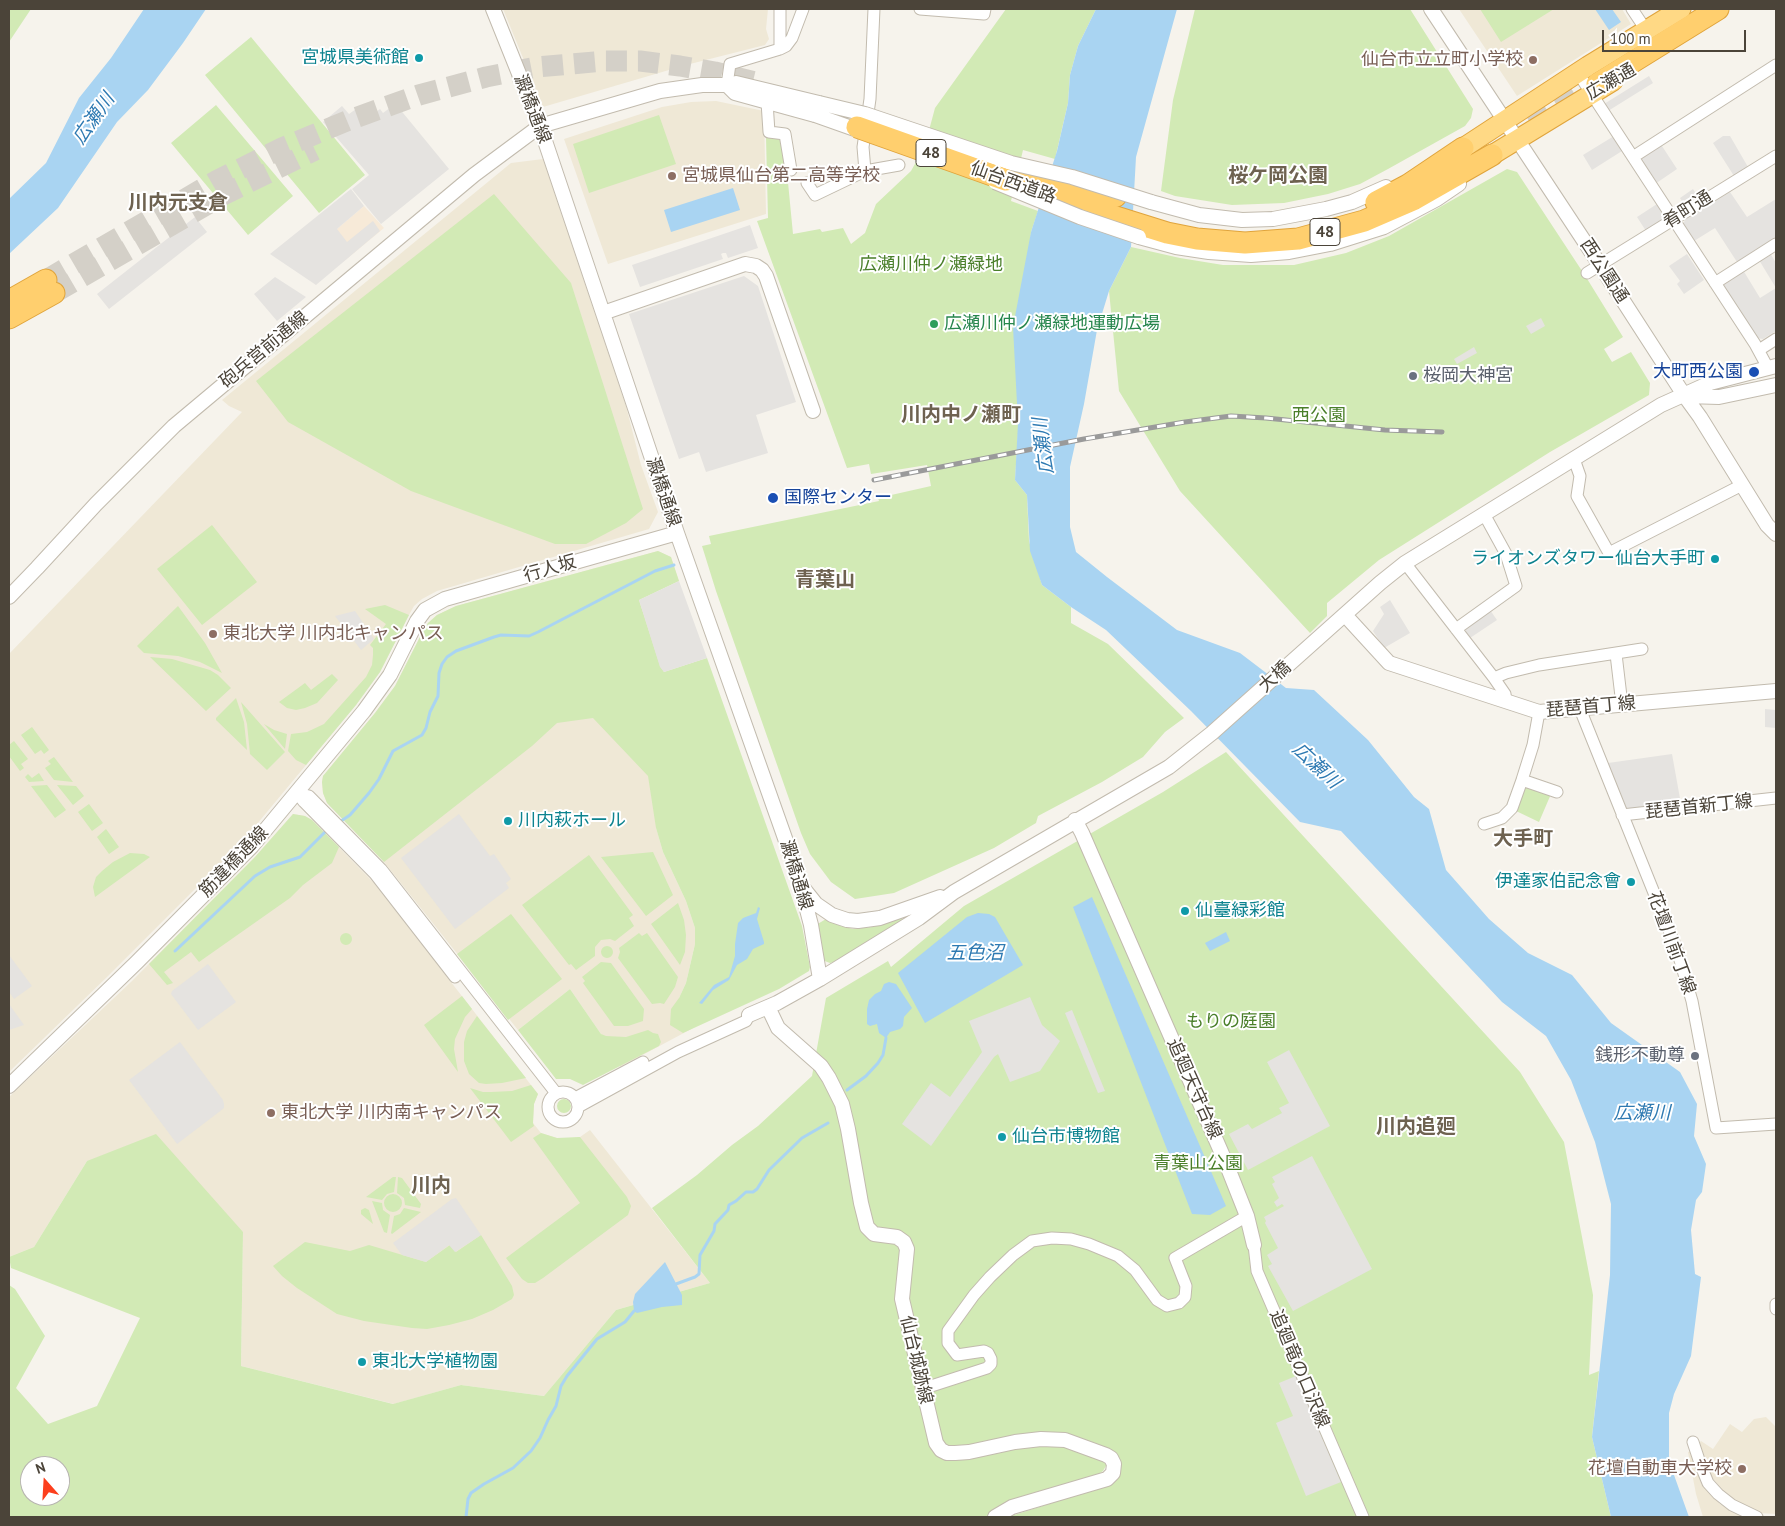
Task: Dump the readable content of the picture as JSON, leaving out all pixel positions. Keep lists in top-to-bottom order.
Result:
{
  "streets": {
    "highway": ["広瀬通", "48", "仙台西道路"],
    "street": [
      "澱橋通線",
      "肴町通",
      "西公園通",
      "砲兵営前通線",
      "行人坂",
      "大橋",
      "琵琶首丁線",
      "琵琶首新丁線",
      "筋違橋通線",
      "花壇川前丁線",
      "追廻天守台線",
      "仙台城跡線",
      "追廻竜の口沢線"
    ]
  },
  "crossings": [
    ["広瀬通", "48"],
    ["広瀬通", "西公園通"],
    ["澱橋通線", "砲兵営前通線"],
    ["澱橋通線", "行人坂"],
    ["48", "仙台西道路"],
    ["48", "西公園通"],
    ["肴町通", "西公園通"],
    ["西公園通", "大橋"],
    ["行人坂", "筋違橋通線"],
    ["大橋", "琵琶首丁線"],
    ["大橋", "追廻天守台線"],
    ["琵琶首丁線", "花壇川前丁線"],
    ["琵琶首新丁線", "花壇川前丁線"],
    ["追廻天守台線", "追廻竜の口沢線"]
  ],
  "districts": [
    "桜ケ岡公園",
    "川内元支倉",
    "川内中ノ瀬町",
    "青葉山",
    "大手町",
    "川内追廻",
    "川内"
  ],
  "water": ["広瀬川", "五色沼"],
  "parks": [
    "広瀬川仲ノ瀬緑地",
    "西公園",
    "もりの庭園",
    "青葉山公園"
  ],
  "places": [
    "宮城県美術館",
    "仙台市立立町小学校",
    "宮城県仙台第二高等学校",
    "広瀬川仲ノ瀬緑地運動広場",
    "大町西公園",
    "桜岡大神宮",
    "国際センター",
    "ライオンズタワー仙台大手町",
    "東北大学 川内北キャンパス",
    "川内萩ホール",
    "伊達家伯記念會",
    "仙臺緑彩館",
    "銭形不動尊",
    "東北大学 川内南キャンパス",
    "仙台市博物館",
    "東北大学植物園",
    "花壇自動車大学校"
  ],
  "scale_bar": "100 m",
  "north": "top"
}
